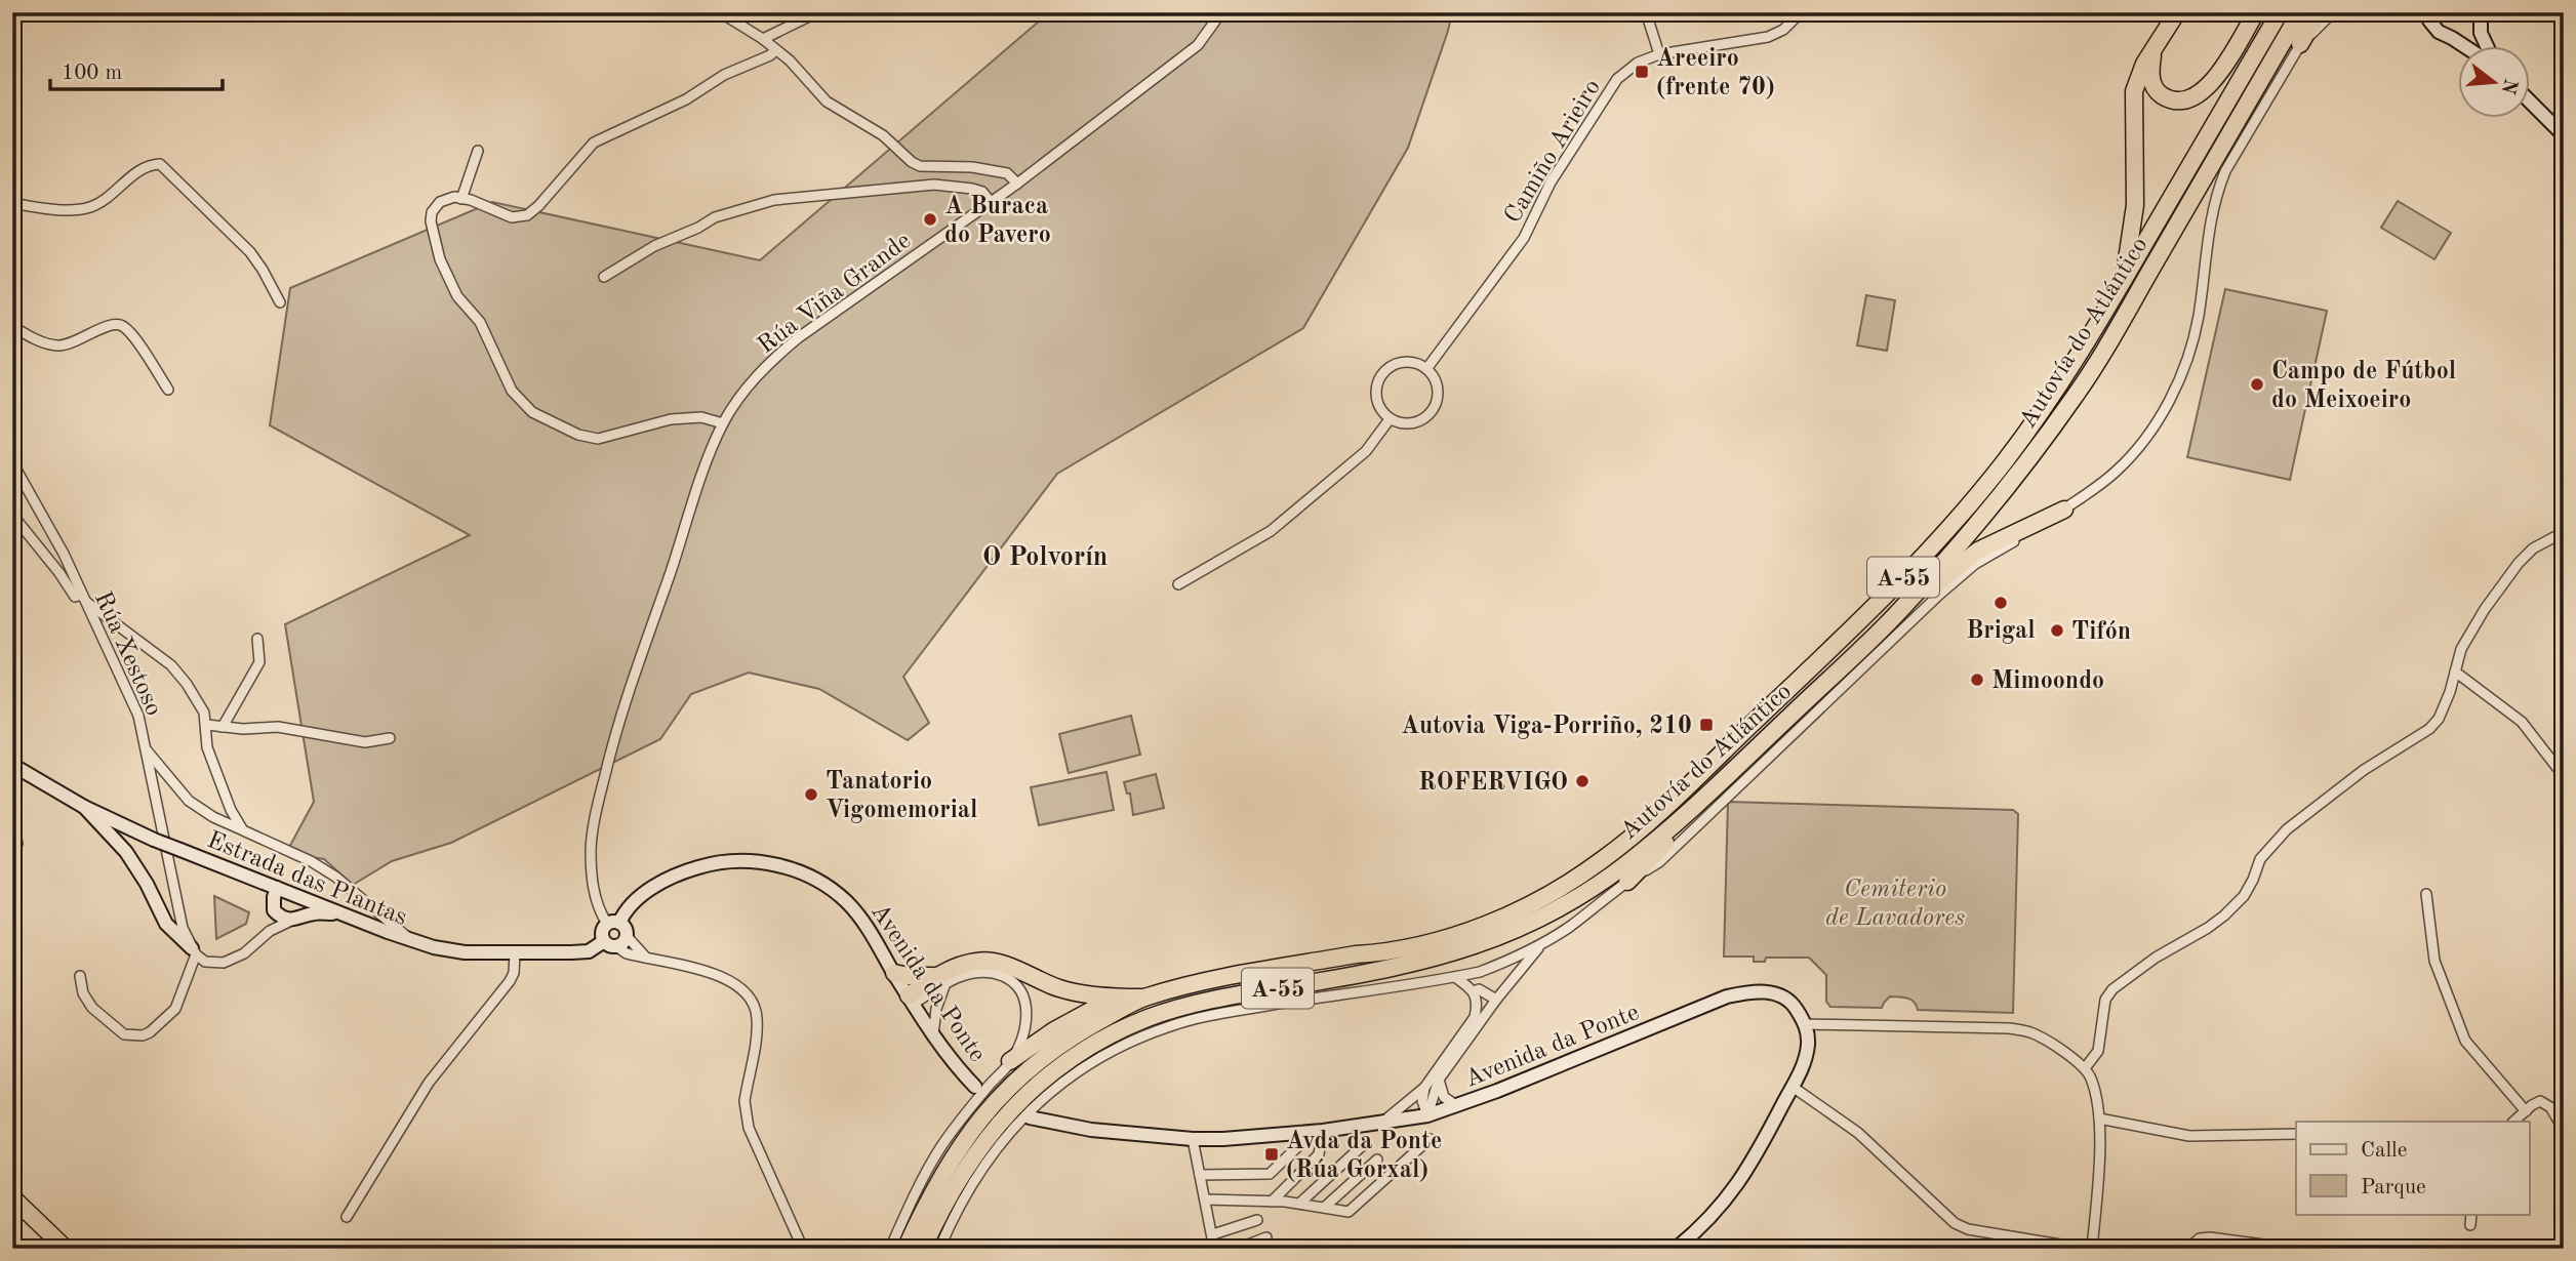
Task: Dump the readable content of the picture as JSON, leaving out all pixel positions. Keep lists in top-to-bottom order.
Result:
{
  "streets": {
    "highway": ["Autovía do Atlántico", "A-55"],
    "street": [
      "Camiño Arieiro",
      "Rúa Viña Grande",
      "Rúa Xestoso",
      "Estrada das Plantas",
      "Avenida da Ponte"
    ]
  },
  "crossings": [
    ["Rúa Viña Grande", "Estrada das Plantas"],
    ["Rúa Viña Grande", "Avenida da Ponte"],
    ["Estrada das Plantas", "Avenida da Ponte"]
  ],
  "districts": ["O Polvorín"],
  "parks": ["Cemiterio de Lavadores"],
  "places": {
    "transit": ["Areeiro (frente 70)", "Autovia Viga-Porriño, 210", "Avda da Ponte (Rúa Gorxal)"],
    "other": [
      "A Buraca do Pavero",
      "Campo de Fútbol do Meixoeiro",
      "Brigal",
      "Tifón",
      "Mimoondo",
      "ROFERVIGO",
      "Tanatorio Vigomemorial"
    ]
  },
  "legend": ["Calle", "Parque"],
  "scale_bar": "100 m",
  "north": "right"
}
